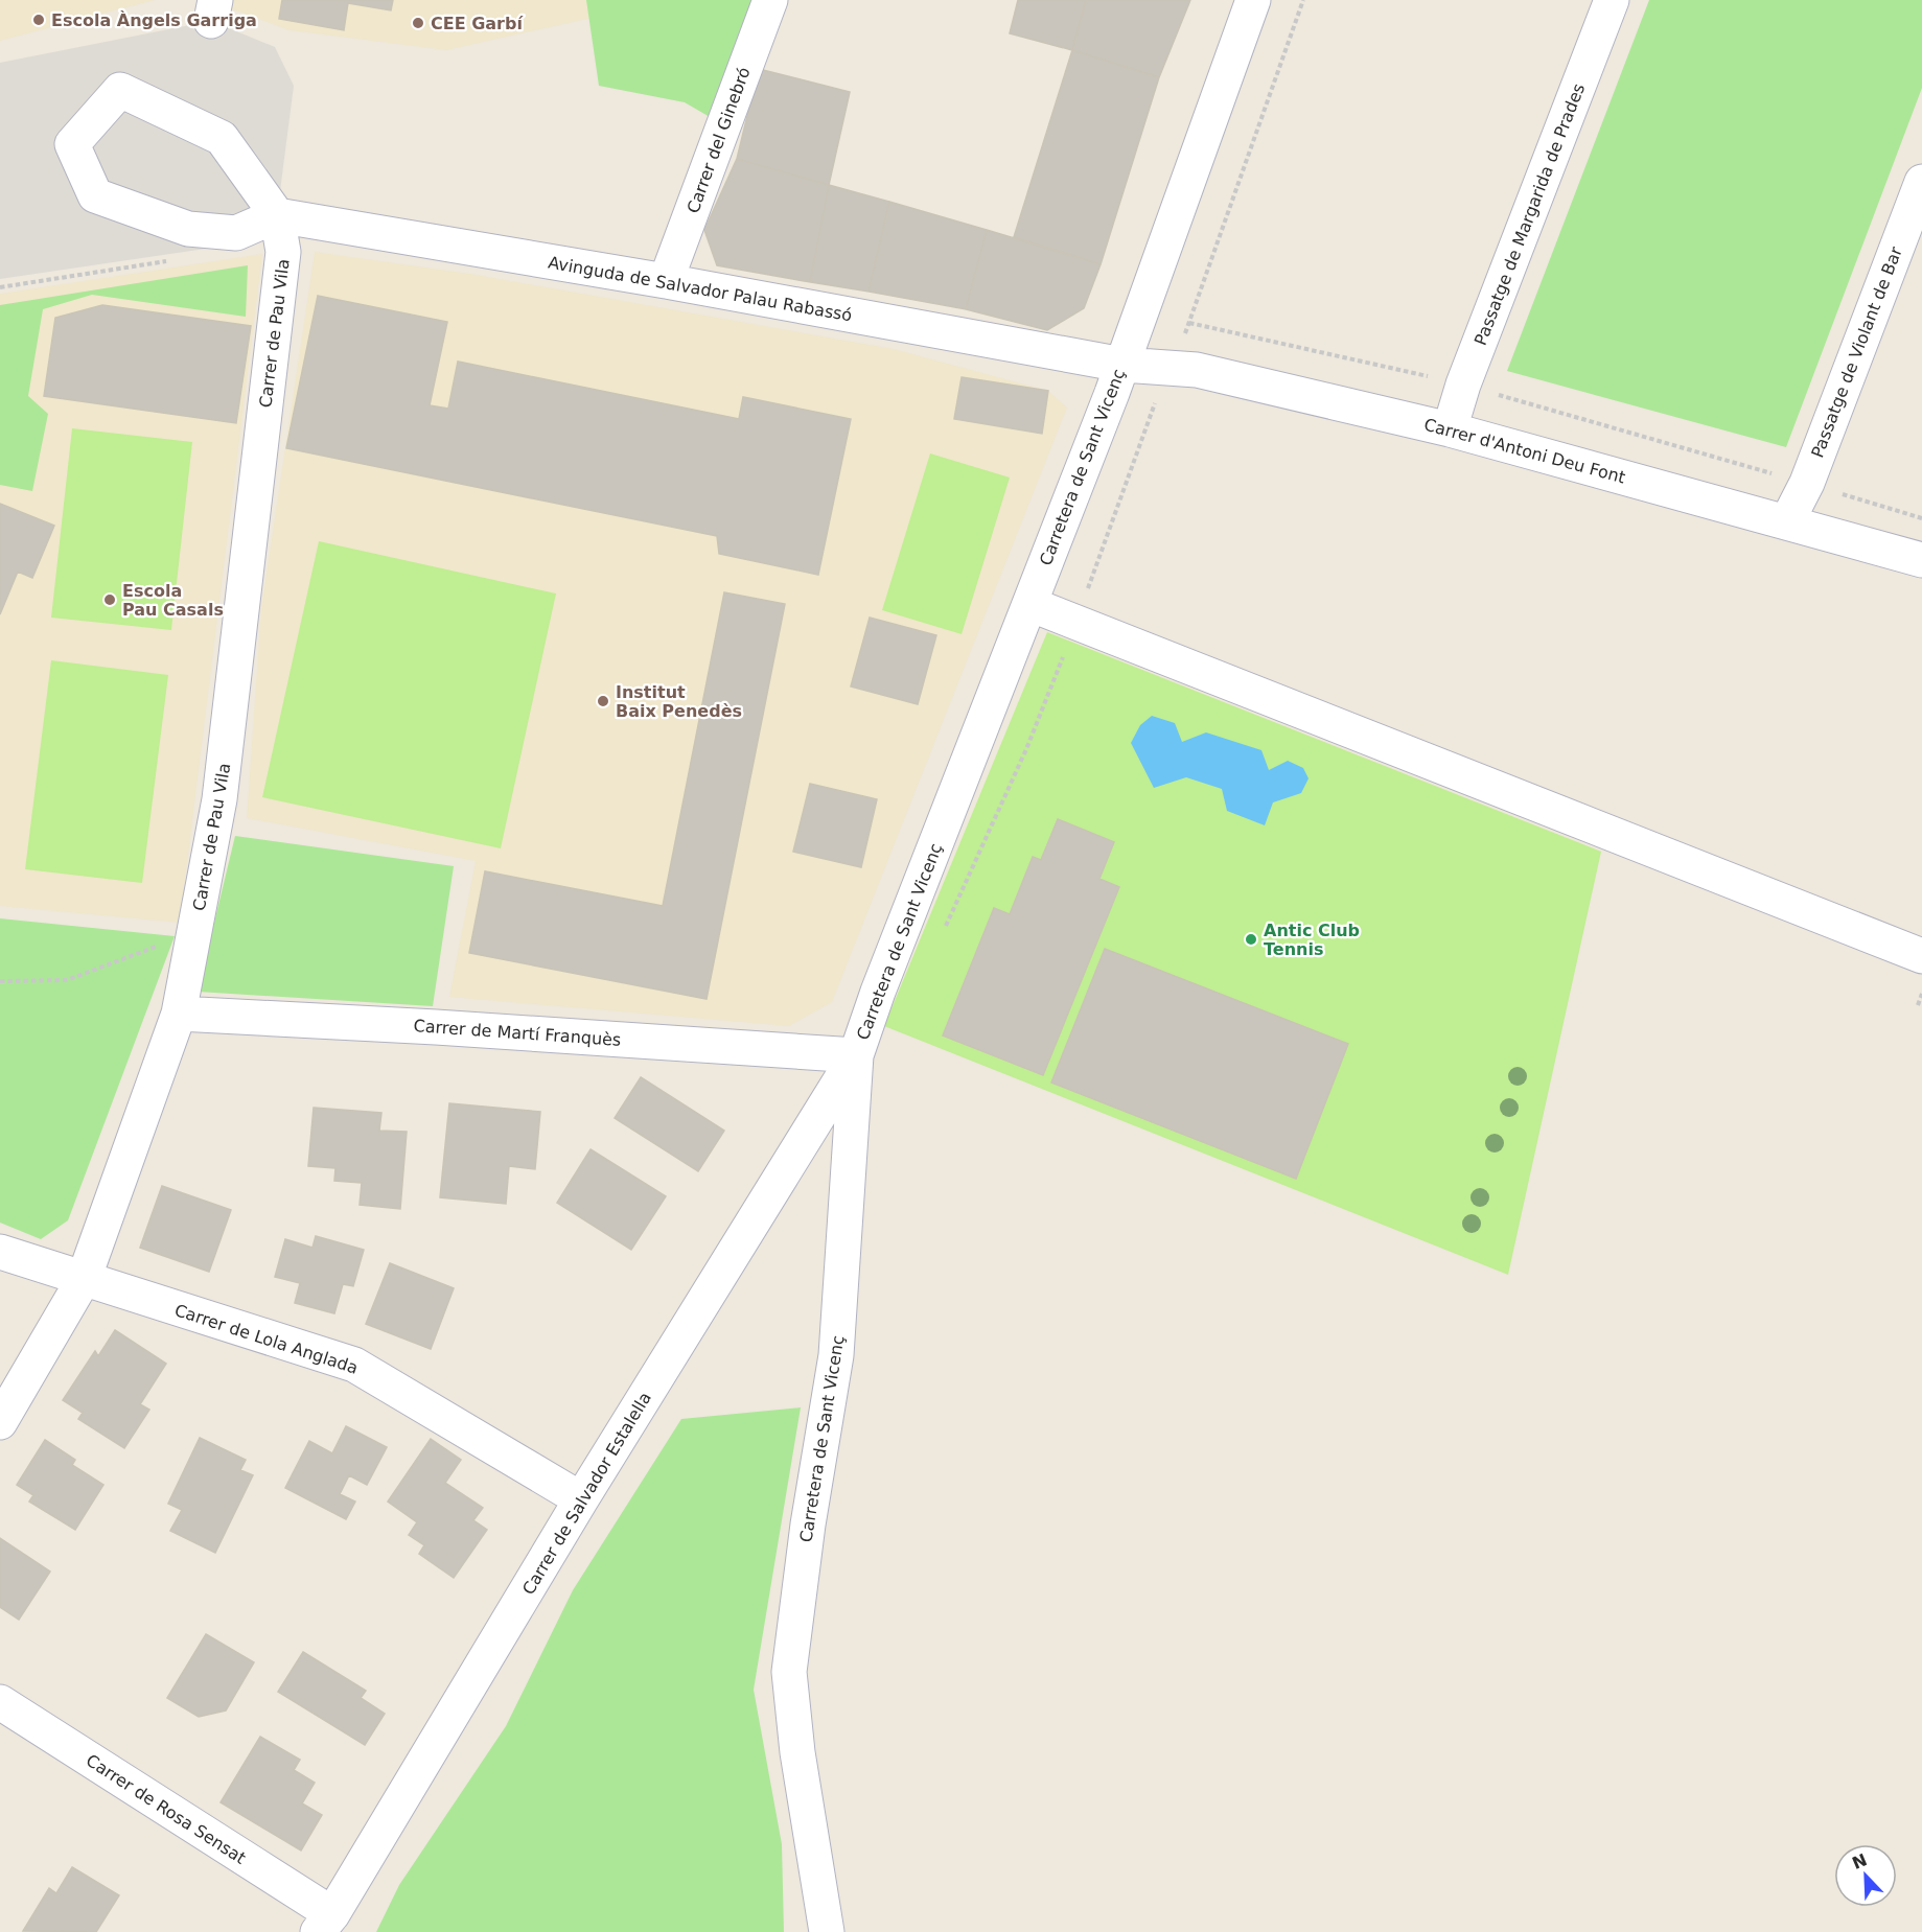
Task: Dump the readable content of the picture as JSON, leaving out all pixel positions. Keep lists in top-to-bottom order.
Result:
{
  "streets": {
    "street": [
      "Carrer del Ginebró",
      "Passatge de Margarida de Prades",
      "Avinguda de Salvador Palau Rabassó",
      "Carrer de Pau Vila",
      "Passatge de Violant de Bar",
      "Carrer d'Antoni Deu Font",
      "Carretera de Sant Vicenç",
      "Carrer de Martí Franquès",
      "Carrer de Lola Anglada",
      "Carrer de Salvador Estalella",
      "Carrer de Rosa Sensat"
    ]
  },
  "crossings": [
    ["Carrer del Ginebró", "Avinguda de Salvador Palau Rabassó"],
    ["Passatge de Margarida de Prades", "Carrer d'Antoni Deu Font"],
    ["Avinguda de Salvador Palau Rabassó", "Carrer de Pau Vila"],
    ["Avinguda de Salvador Palau Rabassó", "Carrer d'Antoni Deu Font"],
    ["Avinguda de Salvador Palau Rabassó", "Carretera de Sant Vicenç"],
    ["Carrer de Pau Vila", "Carrer de Martí Franquès"],
    ["Carrer de Pau Vila", "Carrer de Lola Anglada"],
    ["Passatge de Violant de Bar", "Carrer d'Antoni Deu Font"],
    ["Carrer d'Antoni Deu Font", "Carretera de Sant Vicenç"],
    ["Carretera de Sant Vicenç", "Carrer de Martí Franquès"],
    ["Carretera de Sant Vicenç", "Carrer de Salvador Estalella"],
    ["Carrer de Martí Franquès", "Carrer de Salvador Estalella"],
    ["Carrer de Lola Anglada", "Carrer de Salvador Estalella"],
    ["Carrer de Salvador Estalella", "Carrer de Rosa Sensat"]
  ],
  "places": [
    "Escola Àngels Garriga",
    "CEE Garbí",
    "Escola Pau Casals",
    "Institut Baix Penedès",
    "Antic Club Tennis"
  ],
  "north": "top left"
}
